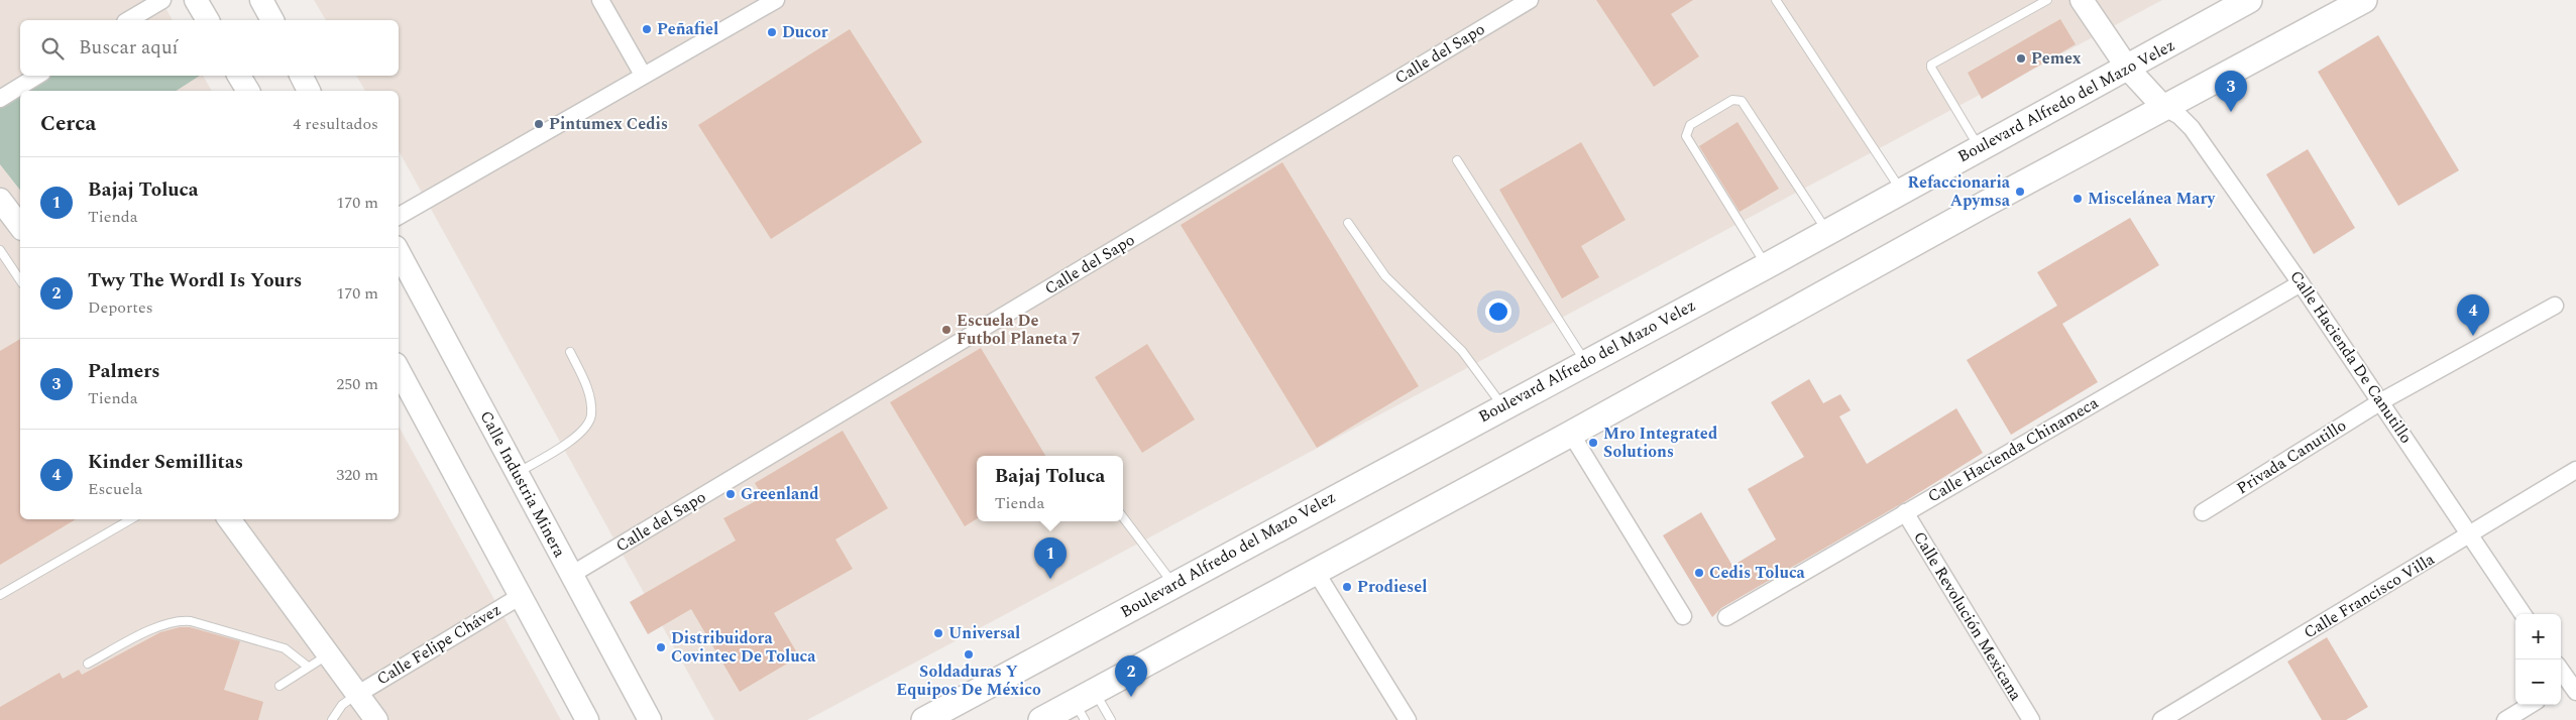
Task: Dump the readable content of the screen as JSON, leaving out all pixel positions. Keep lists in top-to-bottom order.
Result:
{
  "streets": {
    "main road": ["Boulevard Alfredo del Mazo Velez", "Calle Industria Minera"],
    "street": [
      "Calle del Sapo",
      "Calle Hacienda De Canutillo",
      "Calle Hacienda Chinameca",
      "Privada Canutillo",
      "Calle Francisco Villa",
      "Calle Revolución Mexicana",
      "Calle Felipe Chávez"
    ]
  },
  "crossings": [
    ["Calle del Sapo", "Calle Industria Minera"],
    ["Calle Hacienda De Canutillo", "Calle Hacienda Chinameca"],
    ["Calle Hacienda De Canutillo", "Privada Canutillo"],
    ["Calle Hacienda De Canutillo", "Calle Francisco Villa"],
    ["Calle Hacienda Chinameca", "Calle Revolución Mexicana"]
  ],
  "places": [
    "Peñafiel",
    "Ducor",
    "Pemex",
    "Pintumex Cedis",
    "Refaccionaria Apymsa",
    "Miscelánea Mary",
    "Escuela De Futbol Planeta 7",
    "Mro Integrated Solutions",
    "Greenland",
    "Cedis Toluca",
    "Prodiesel",
    "Universal",
    "Distribuidora Covintec De Toluca",
    "Soldaduras Y Equipos De México"
  ],
  "page": {
    "search": "Buscar aquí",
    "pins": [
      "3",
      "4",
      "1",
      "2"
    ],
    "heading": ["Cerca", "4 resultados"],
    "list": [
      {
        "mark": "1",
        "name": "Bajaj Toluca",
        "note": "Tienda",
        "value": "170 m"
      },
      {
        "mark": "2",
        "name": "Twy The Wordl Is Yours",
        "note": "Deportes",
        "value": "170 m"
      },
      {
        "mark": "3",
        "name": "Palmers",
        "note": "Tienda",
        "value": "250 m"
      },
      {
        "mark": "4",
        "name": "Kinder Semillitas",
        "note": "Escuela",
        "value": "320 m"
      }
    ],
    "popup": ["Bajaj Toluca", "Tienda"],
    "map_buttons": ["+", "−"]
  }
}
